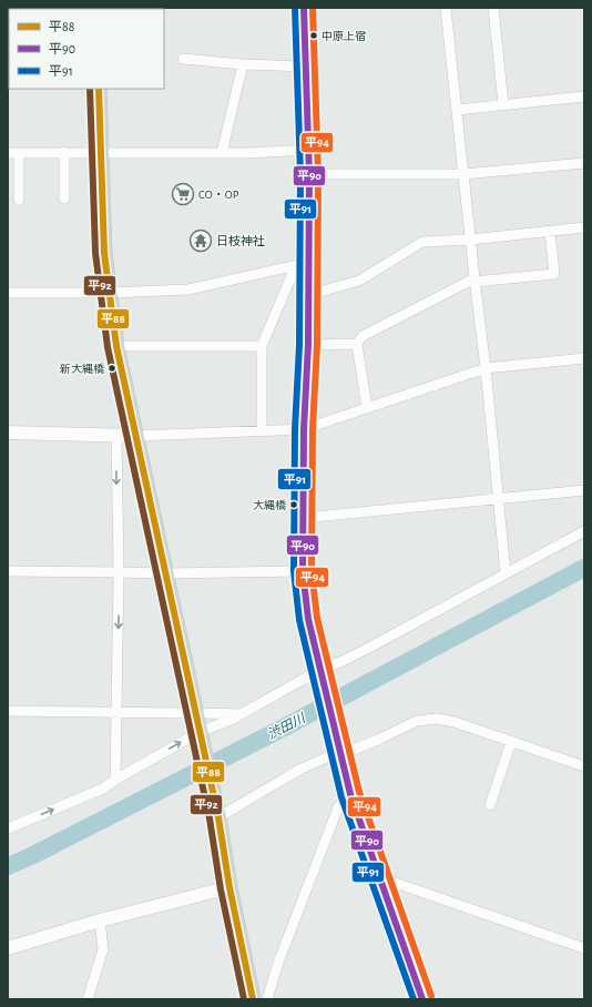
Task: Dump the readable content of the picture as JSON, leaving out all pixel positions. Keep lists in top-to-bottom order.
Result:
{
  "water": ["渋田川"],
  "places": {
    "other": ["中原上宿", "新大縄橋", "大縄橋"],
    "supermarket": ["CO・OP"],
    "temple": ["日枝神社"]
  },
  "lines": [
    "transit line 平90",
    "transit line 平91",
    "transit line 平94",
    "transit line 平88",
    "transit line 平92"
  ],
  "legend": ["平88", "平90", "平91"]
}
